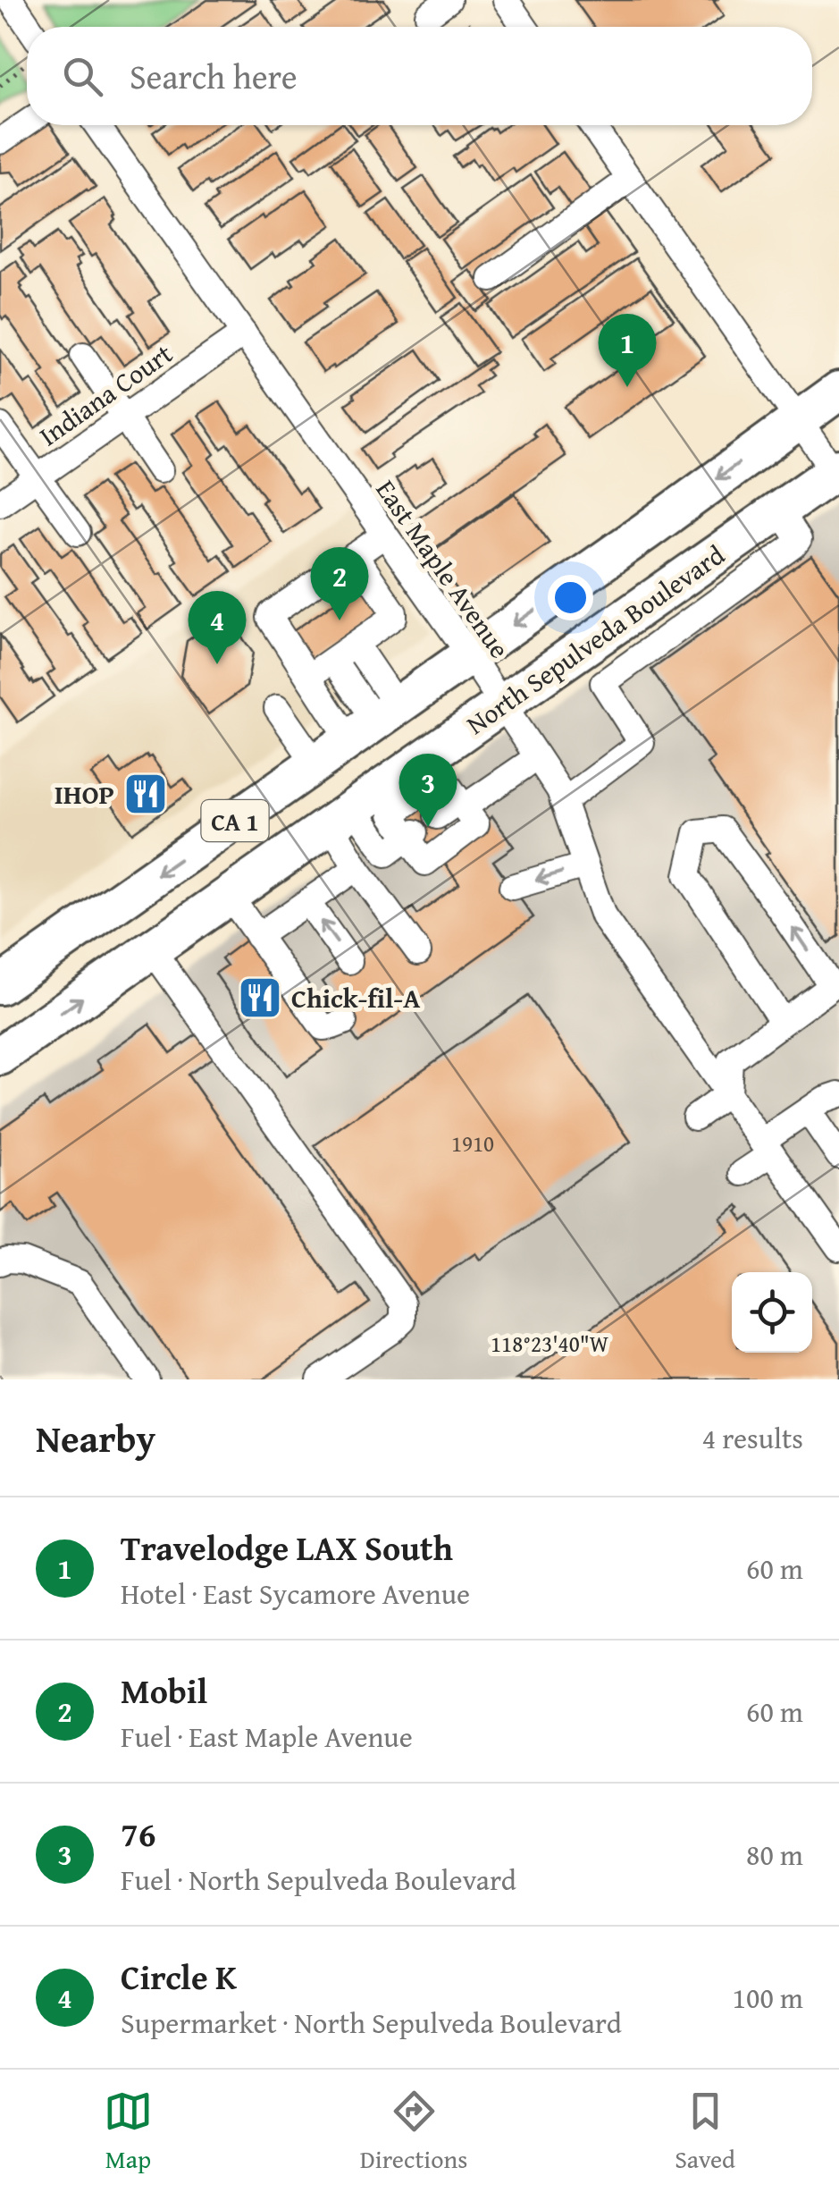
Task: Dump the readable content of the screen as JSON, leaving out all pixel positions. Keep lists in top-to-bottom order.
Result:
{
  "streets": {
    "highway": ["North Sepulveda Boulevard", "CA 1"],
    "street": ["Indiana Court", "East Maple Avenue"]
  },
  "crossings": [
    ["Indiana Court", "East Maple Avenue"],
    ["East Maple Avenue", "North Sepulveda Boulevard"],
    ["East Maple Avenue", "CA 1"]
  ],
  "places": {
    "restaurant": ["IHOP", "Chick-fil-A"]
  },
  "house_numbers": ["1910"],
  "page": {
    "search": "Search here",
    "pins": [
      "1",
      "2",
      "4",
      "3"
    ],
    "heading": ["Nearby", "4 results"],
    "list": [
      {
        "mark": "1",
        "name": "Travelodge LAX South",
        "note": "Hotel · East Sycamore Avenue",
        "value": "60 m"
      },
      {
        "mark": "2",
        "name": "Mobil",
        "note": "Fuel · East Maple Avenue",
        "value": "60 m"
      },
      {
        "mark": "3",
        "name": "76",
        "note": "Fuel · North Sepulveda Boulevard",
        "value": "80 m"
      },
      {
        "mark": "4",
        "name": "Circle K",
        "note": "Supermarket · North Sepulveda Boulevard",
        "value": "100 m"
      }
    ],
    "nav": ["Map", "Directions", "Saved"]
  },
  "coordinates": ["118°23'40\"W"]
}
